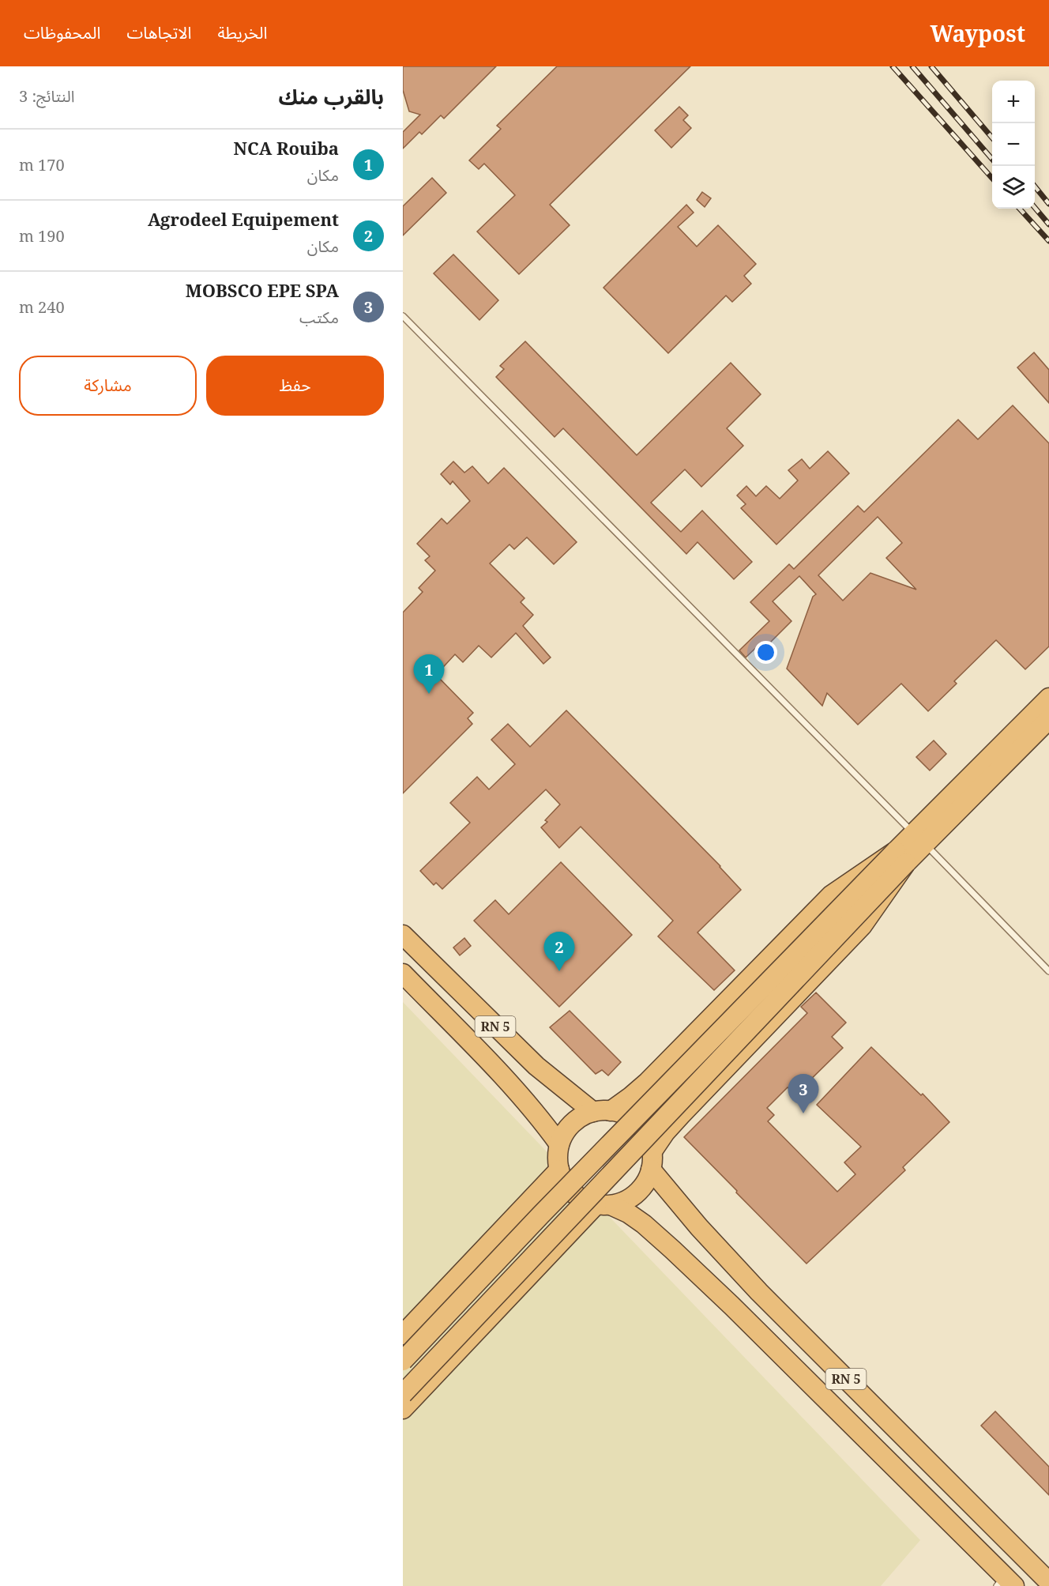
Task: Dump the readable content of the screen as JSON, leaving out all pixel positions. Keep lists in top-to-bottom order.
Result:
{
  "streets": {
    "highway": ["RN 5"]
  },
  "page": {
    "header": "Waypost",
    "nav": ["الخريطة", "الاتجاهات", "المحفوظات"],
    "heading": ["بالقرب منك", "النتائج: 3"],
    "map_buttons": ["+", "−"],
    "list": [
      {
        "mark": "1",
        "name": "NCA Rouiba",
        "note": "مكان",
        "value": "170 m"
      },
      {
        "mark": "2",
        "name": "Agrodeel Equipement",
        "note": "مكان",
        "value": "190 m"
      },
      {
        "mark": "3",
        "name": "MOBSCO EPE SPA",
        "note": "مكتب",
        "value": "240 m"
      }
    ],
    "buttons": ["حفظ", "مشاركة"],
    "pins": ["1", "2", "3"]
  }
}
